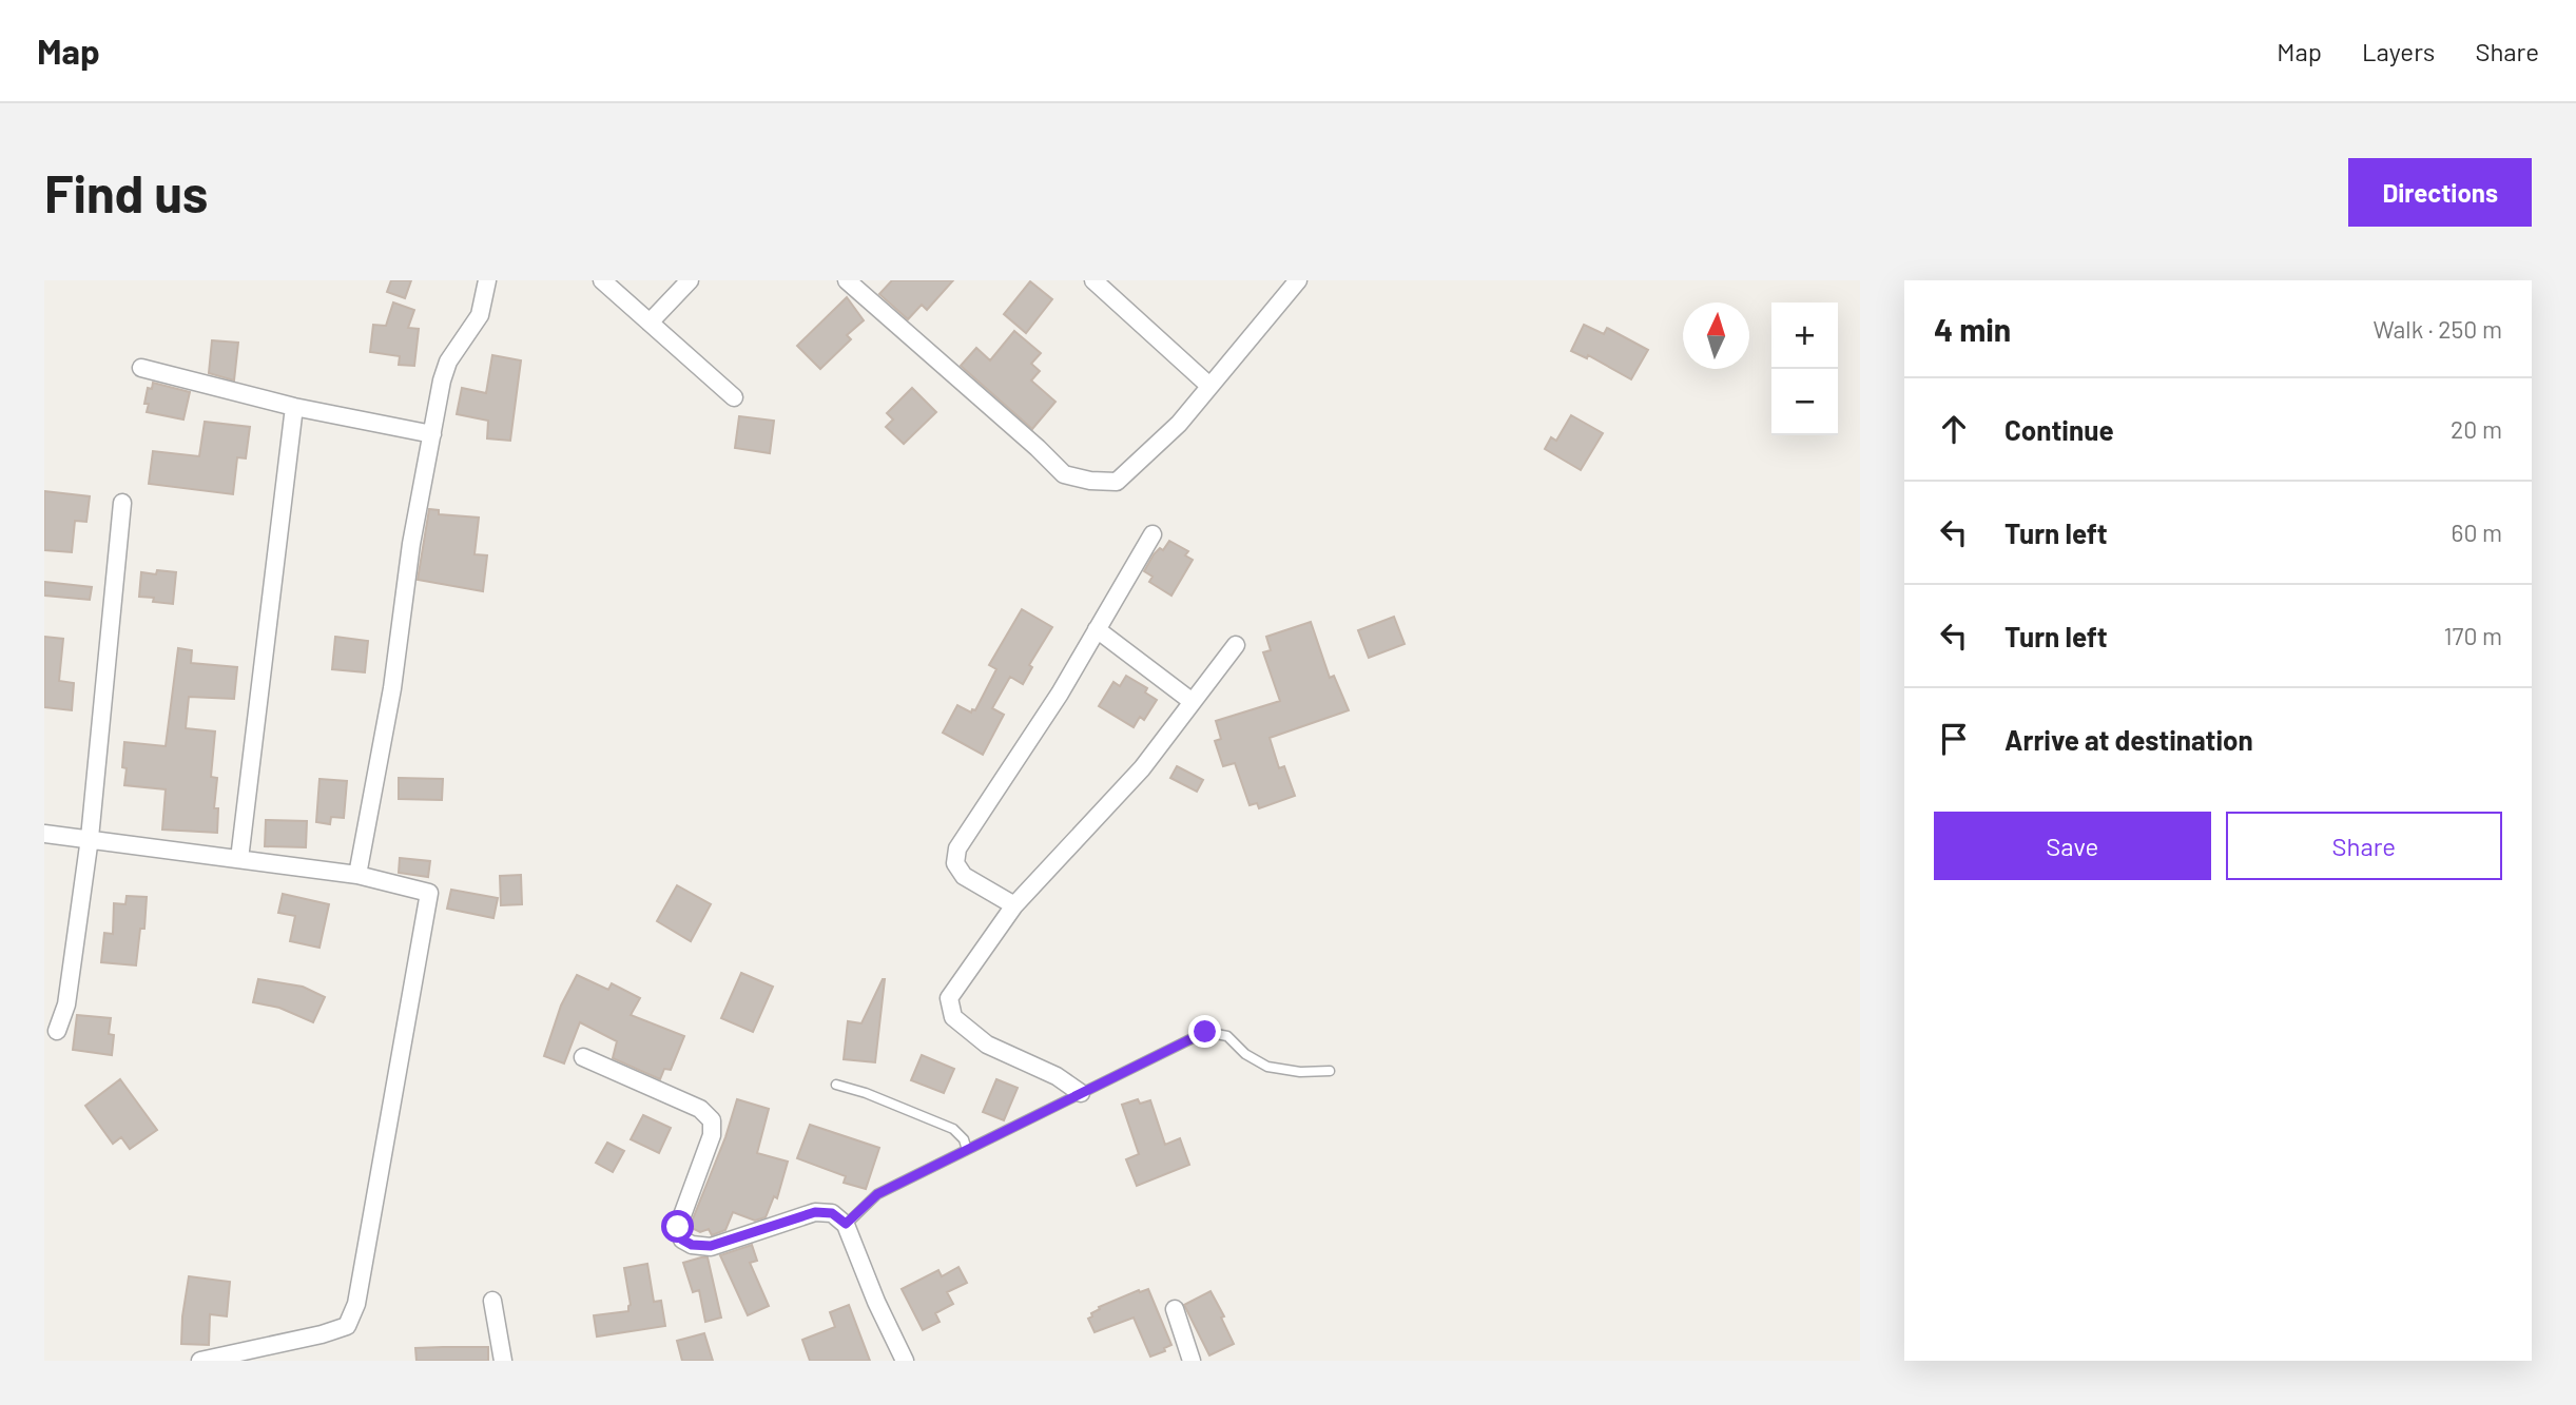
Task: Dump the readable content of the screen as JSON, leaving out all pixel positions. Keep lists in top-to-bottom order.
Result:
{
  "north": "top",
  "page": {
    "header": "Map",
    "nav": ["Map", "Layers", "Share"],
    "buttons": [
      "Directions",
      ["Save", "Share"]
    ],
    "title": "Find us",
    "heading": ["4 min", "Walk · 250 m"],
    "map_buttons": ["+", "−"],
    "list": [
      ["Continue", "20 m"],
      ["Turn left", "60 m"],
      ["Turn left", "170 m"],
      "Arrive at destination"
    ]
  }
}
